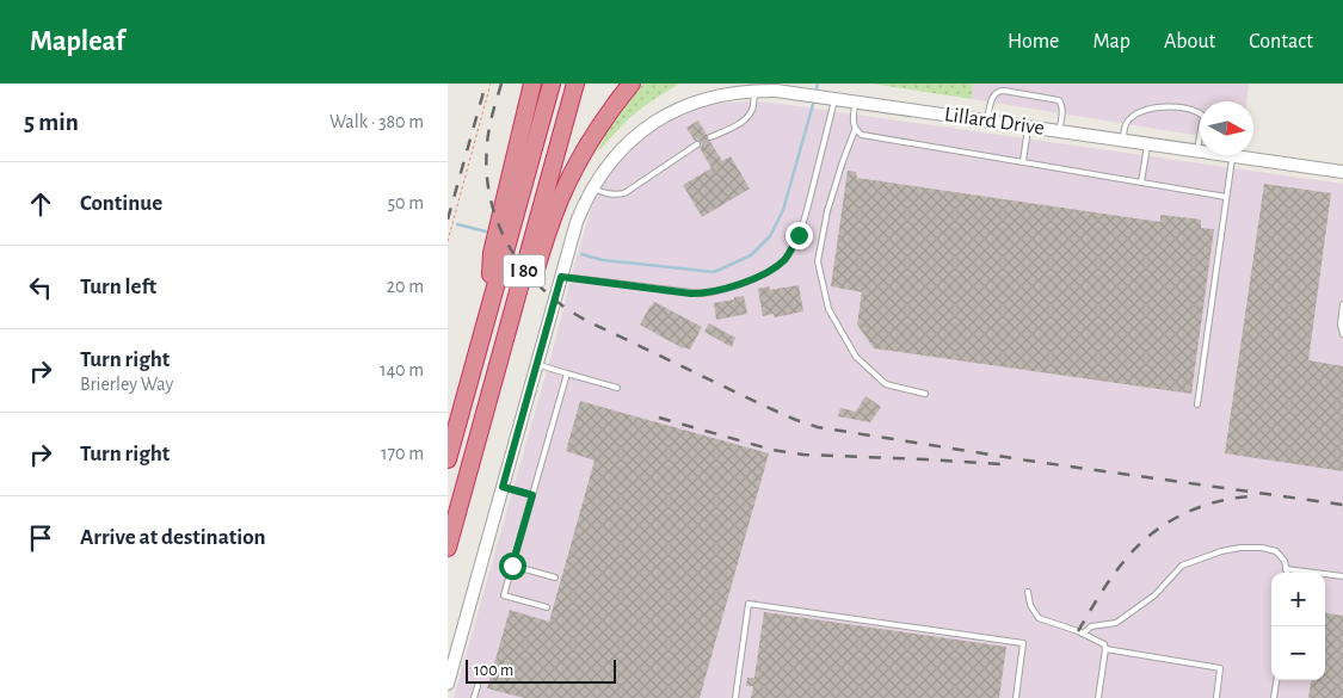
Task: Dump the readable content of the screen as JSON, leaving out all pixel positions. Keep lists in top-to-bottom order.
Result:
{
  "streets": {
    "highway": ["I 80"],
    "street": ["Lillard Drive"]
  },
  "scale_bar": "100 m",
  "north": "right",
  "page": {
    "header": "Mapleaf",
    "nav": [
      "Home",
      "Map",
      "About",
      "Contact"
    ],
    "heading": ["5 min", "Walk · 380 m"],
    "list": [
      ["Continue", "50 m"],
      ["Turn left", "20 m"],
      ["Turn right", "Brierley Way", "140 m"],
      ["Turn right", "170 m"],
      "Arrive at destination"
    ],
    "map_buttons": ["+", "−"],
    "scale": "100 m"
  }
}
